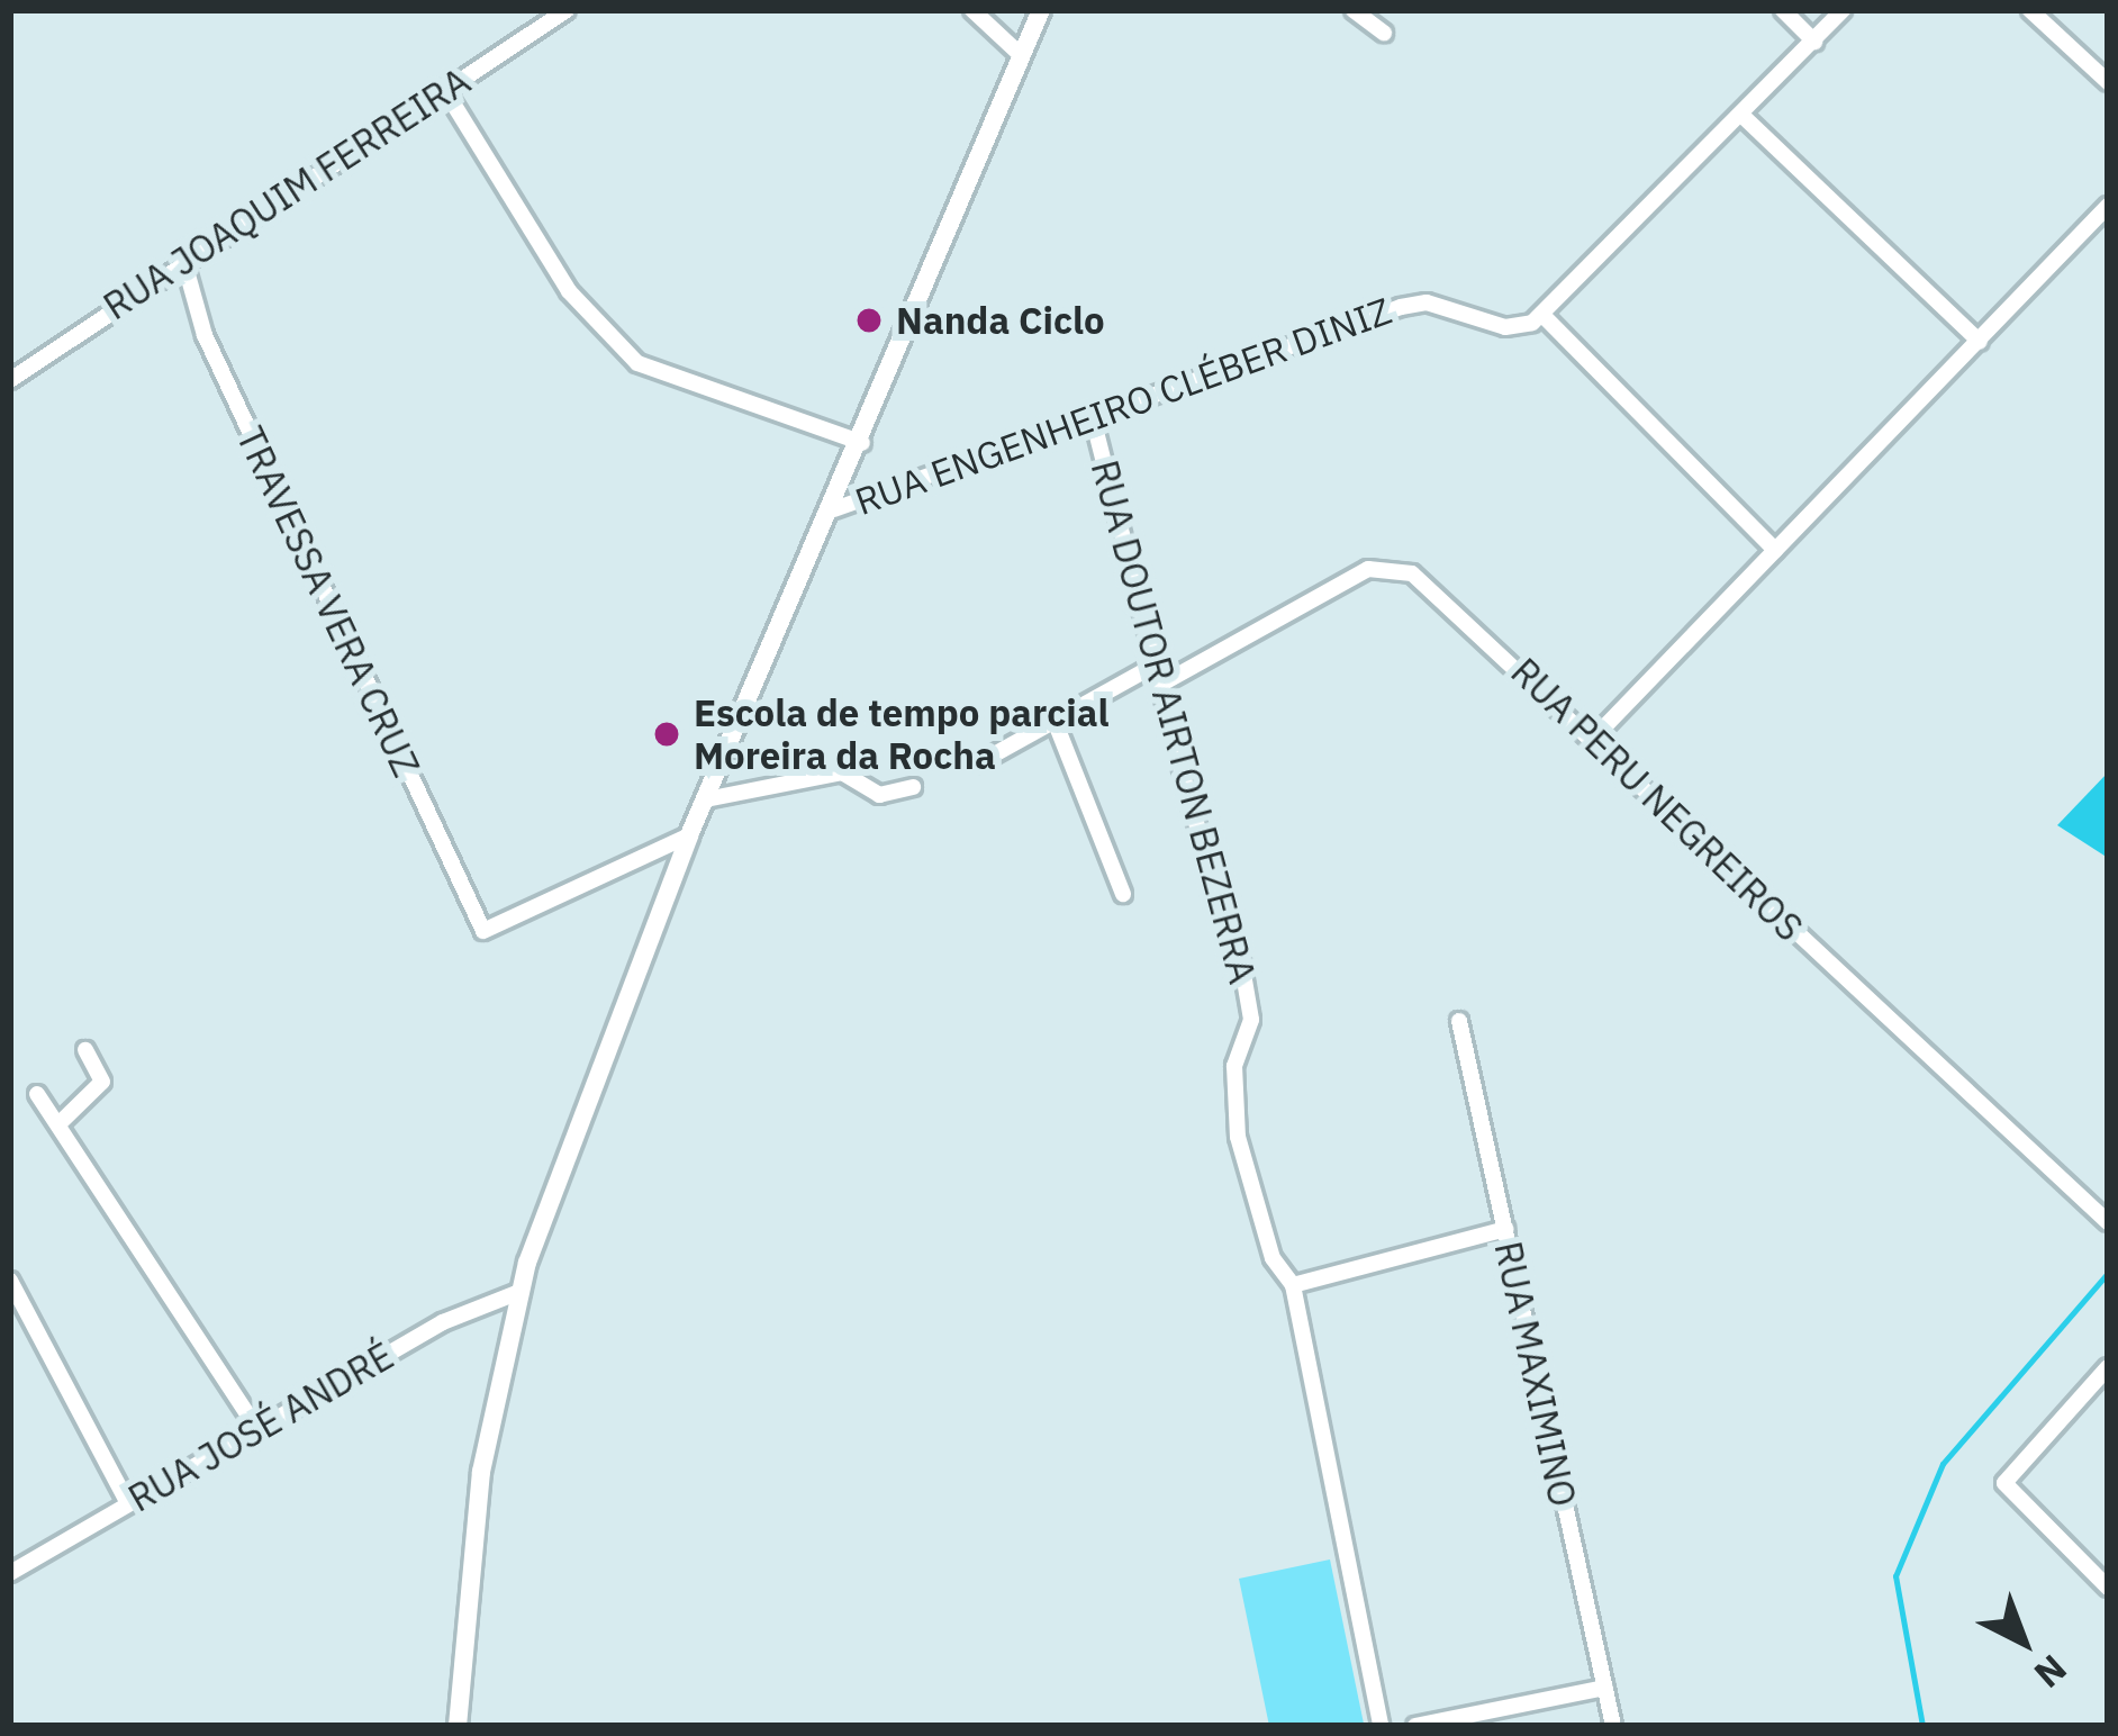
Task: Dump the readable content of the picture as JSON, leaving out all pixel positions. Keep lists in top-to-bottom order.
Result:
{
  "streets": {
    "street": [
      "RUA JOAQUIM FERREIRA",
      "RUA ENGENHEIRO CLÉBER DINIZ",
      "TRAVESSA VERA CRUZ",
      "RUA DOUTOR AIRTON BEZERRA",
      "RUA PERU NEGREIROS",
      "RUA MAXIMINO",
      "RUA JOSÉ ANDRÉ"
    ]
  },
  "crossings": [
    ["RUA JOAQUIM FERREIRA", "TRAVESSA VERA CRUZ"],
    ["RUA ENGENHEIRO CLÉBER DINIZ", "RUA DOUTOR AIRTON BEZERRA"],
    ["RUA DOUTOR AIRTON BEZERRA", "RUA PERU NEGREIROS"]
  ],
  "places": ["Nanda Ciclo", "Escola de tempo parcial Moreira da Rocha"],
  "north": "bottom right"
}
